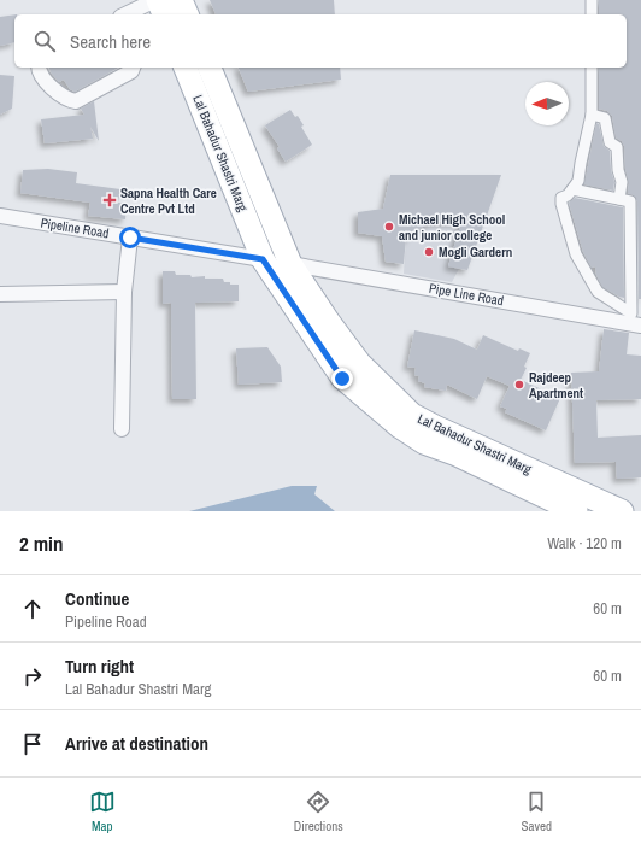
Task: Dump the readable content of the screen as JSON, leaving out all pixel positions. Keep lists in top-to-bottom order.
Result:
{
  "streets": {
    "main road": ["Lal Bahadur Shastri Marg"],
    "street": ["Pipeline Road", "Pipe Line Road"]
  },
  "crossings": [
    ["Lal Bahadur Shastri Marg", "Pipeline Road"],
    ["Lal Bahadur Shastri Marg", "Pipe Line Road"]
  ],
  "places": {
    "health": ["Sapna Health Care Centre Pvt Ltd"],
    "other": ["Michael High School and junior college", "Mogli Gardern", "Rajdeep Apartment"]
  },
  "north": "left",
  "page": {
    "search": "Search here",
    "heading": ["2 min", "Walk · 120 m"],
    "list": [
      ["Continue", "Pipeline Road", "60 m"],
      ["Turn right", "Lal Bahadur Shastri Marg", "60 m"],
      "Arrive at destination"
    ],
    "nav": ["Map", "Directions", "Saved"]
  }
}
